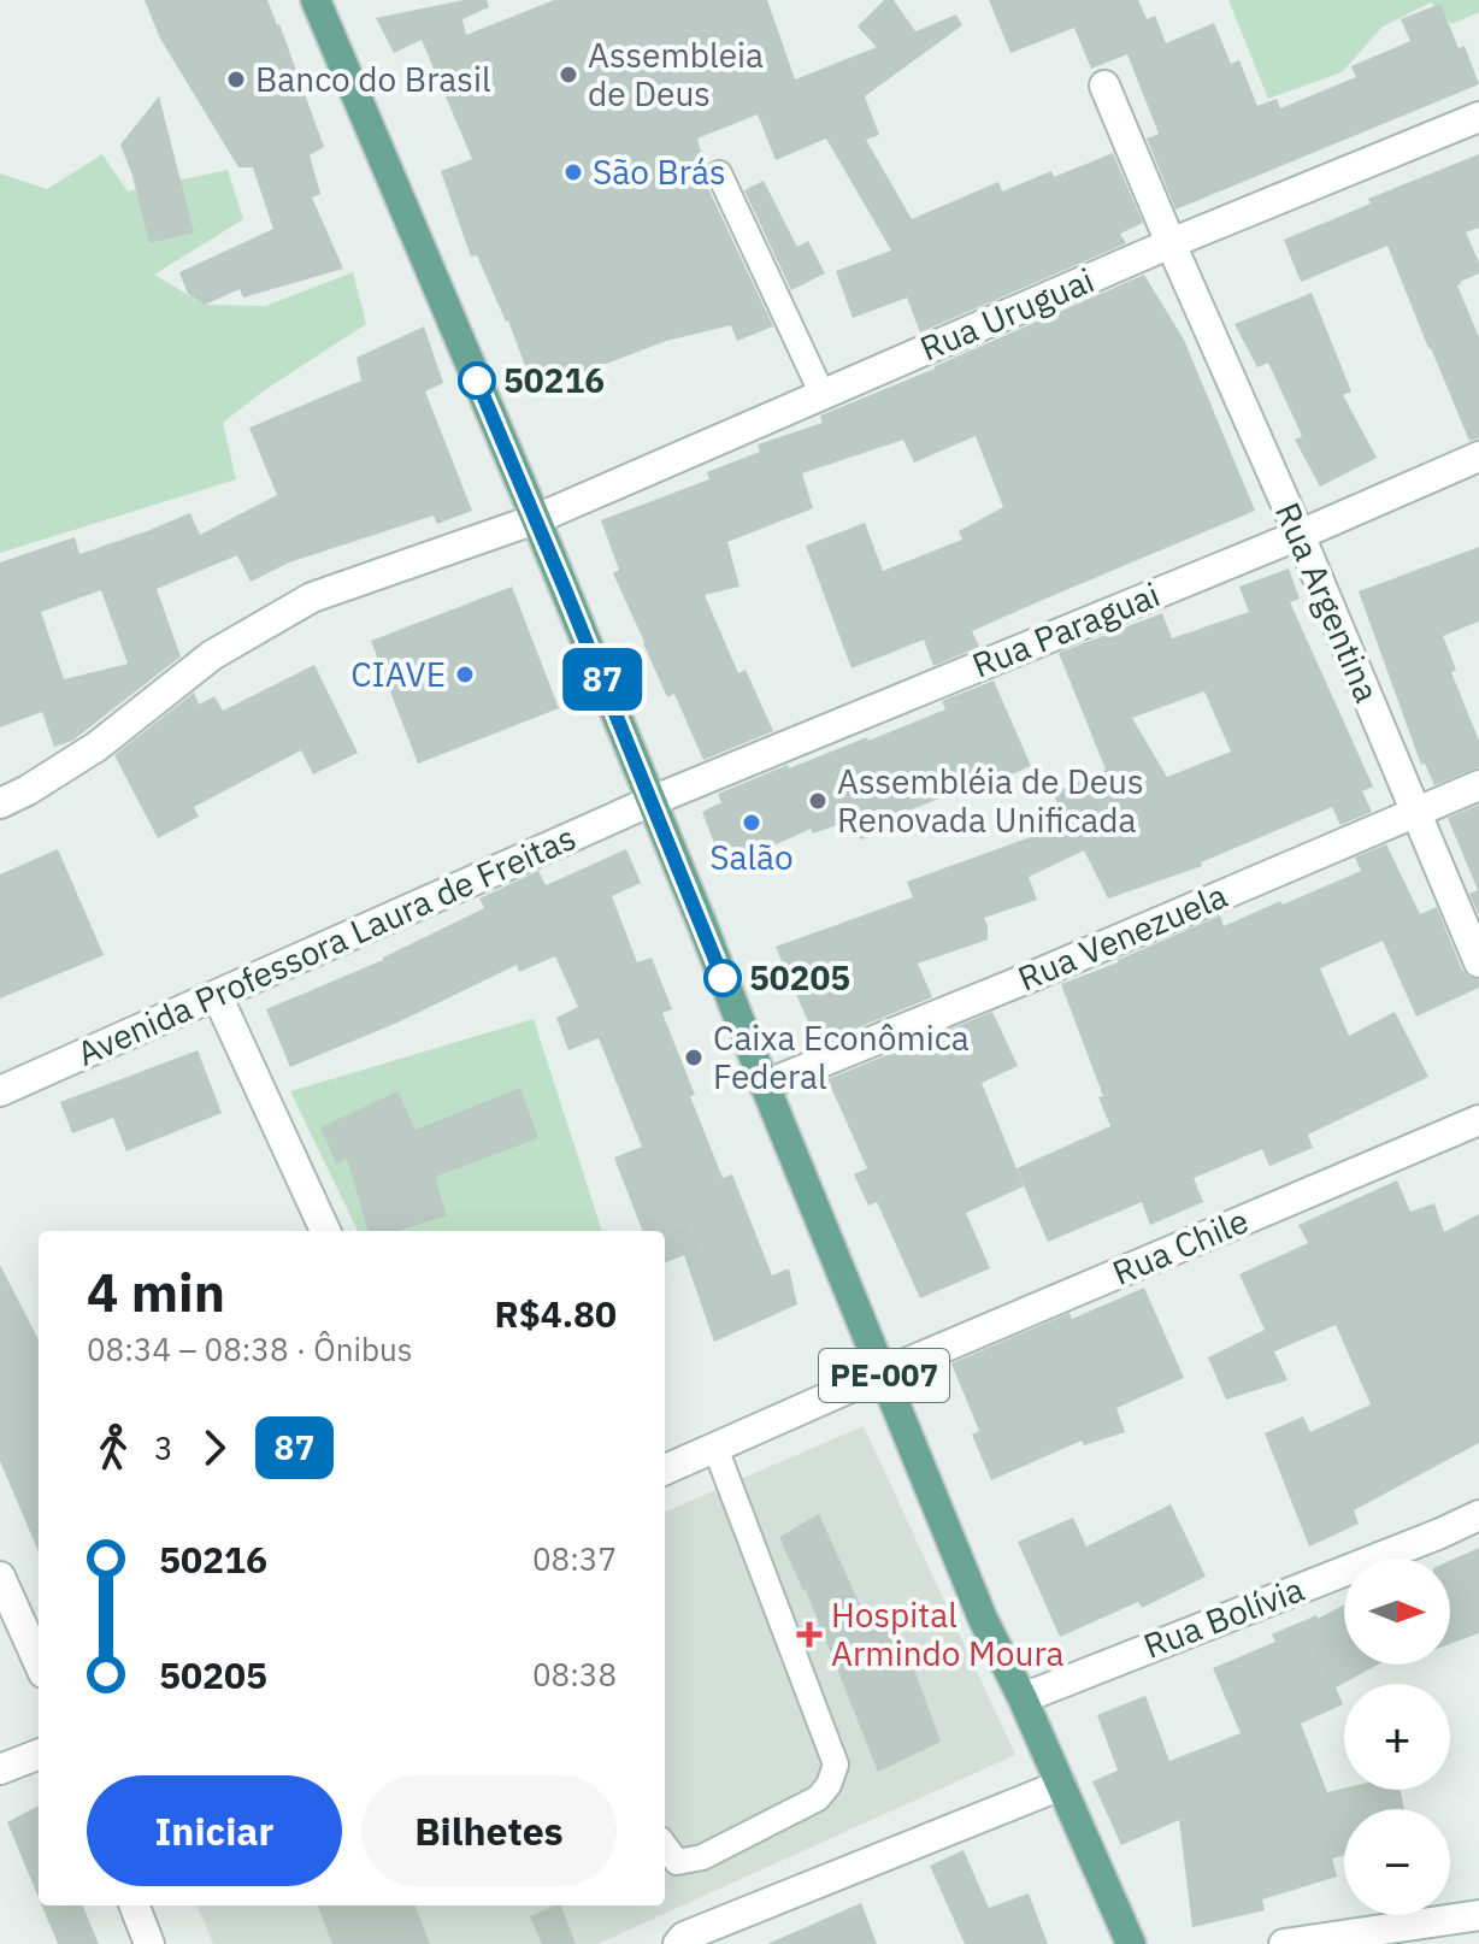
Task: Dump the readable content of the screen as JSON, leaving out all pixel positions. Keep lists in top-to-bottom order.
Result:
{
  "streets": {
    "main road": ["PE-007"],
    "street": [
      "Rua Uruguai",
      "Rua Argentina",
      "Rua Paraguai",
      "Rua Venezuela",
      "Avenida Professora Laura de Freitas",
      "Rua Chile",
      "Rua Bolívia"
    ]
  },
  "crossings": [
    ["Rua Uruguai", "Rua Argentina"],
    ["Rua Uruguai", "PE-007"],
    ["Rua Argentina", "Rua Paraguai"],
    ["Rua Argentina", "Rua Venezuela"],
    ["Rua Paraguai", "Avenida Professora Laura de Freitas"],
    ["Rua Paraguai", "PE-007"],
    ["Rua Venezuela", "PE-007"],
    ["Avenida Professora Laura de Freitas", "PE-007"],
    ["Rua Chile", "PE-007"],
    ["PE-007", "Rua Bolívia"]
  ],
  "places": {
    "other": [
      "Assembleia de Deus",
      "Banco do Brasil",
      "São Brás",
      "50216",
      "CIAVE",
      "Assembléia de Deus Renovada Unificada",
      "Salão",
      "50205",
      "Caixa Econômica Federal"
    ],
    "health": ["Hospital Armindo Moura"]
  },
  "lines": ["bus line 87"],
  "north": "right",
  "page": {
    "on_map": "87",
    "heading": ["4 min", "08:34 – 08:38 · Ônibus", "R$4.80"],
    "legs": ["3", "87"],
    "list": [
      {
        "name": "50216",
        "value": "08:37"
      },
      {
        "name": "50205",
        "value": "08:38"
      }
    ],
    "map_buttons": ["+", "−"],
    "buttons": ["Iniciar", "Bilhetes"]
  }
}
